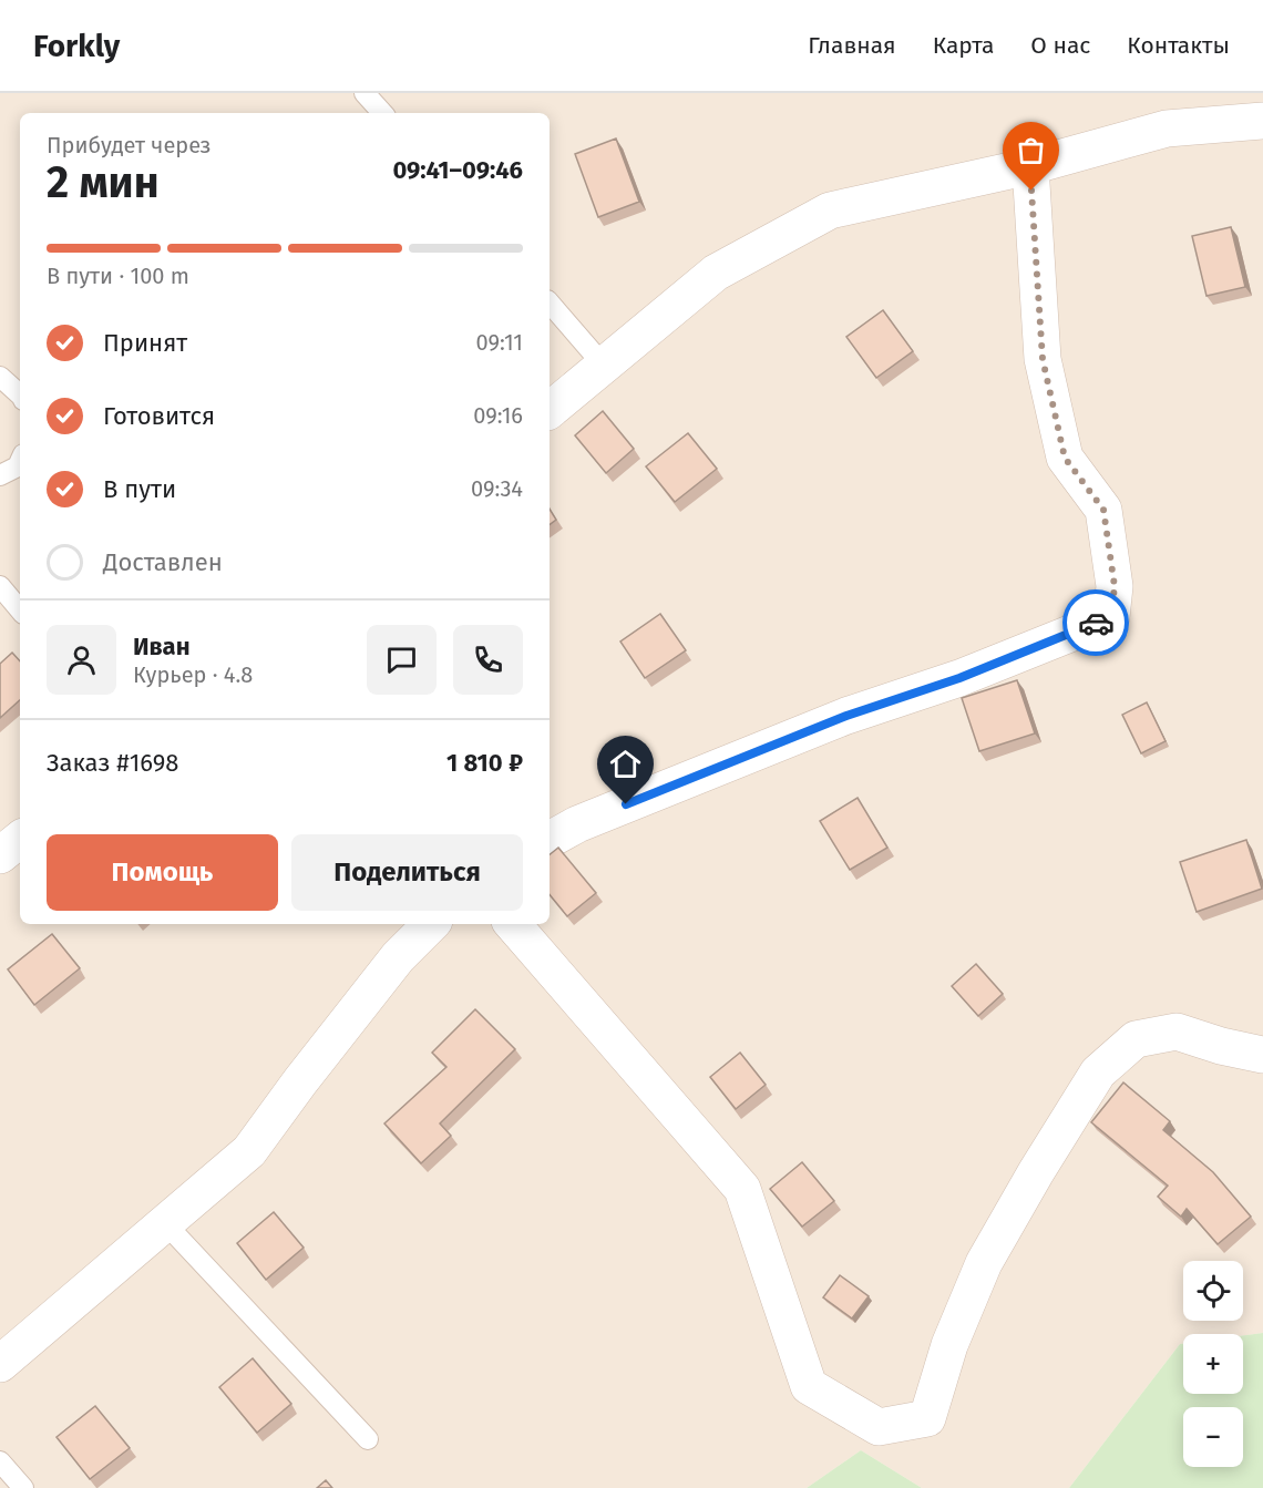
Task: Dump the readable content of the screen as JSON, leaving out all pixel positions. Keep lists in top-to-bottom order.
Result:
{
  "page": {
    "header": "Forkly",
    "nav": [
      "Главная",
      "Карта",
      "О нас",
      "Контакты"
    ],
    "heading": ["2 мин", "Прибудет через", "09:41–09:46"],
    "panel": [
      "Иван",
      "Курьер · 4.8",
      "Заказ #1698",
      "1 810 ₽"
    ],
    "bar": "В пути · 100 m",
    "list": [
      ["Принят", "09:11"],
      ["Готовится", "09:16"],
      ["В пути", "09:34"],
      "Доставлен"
    ],
    "buttons": ["Помощь", "Поделиться"],
    "map_buttons": ["+", "−"]
  }
}
